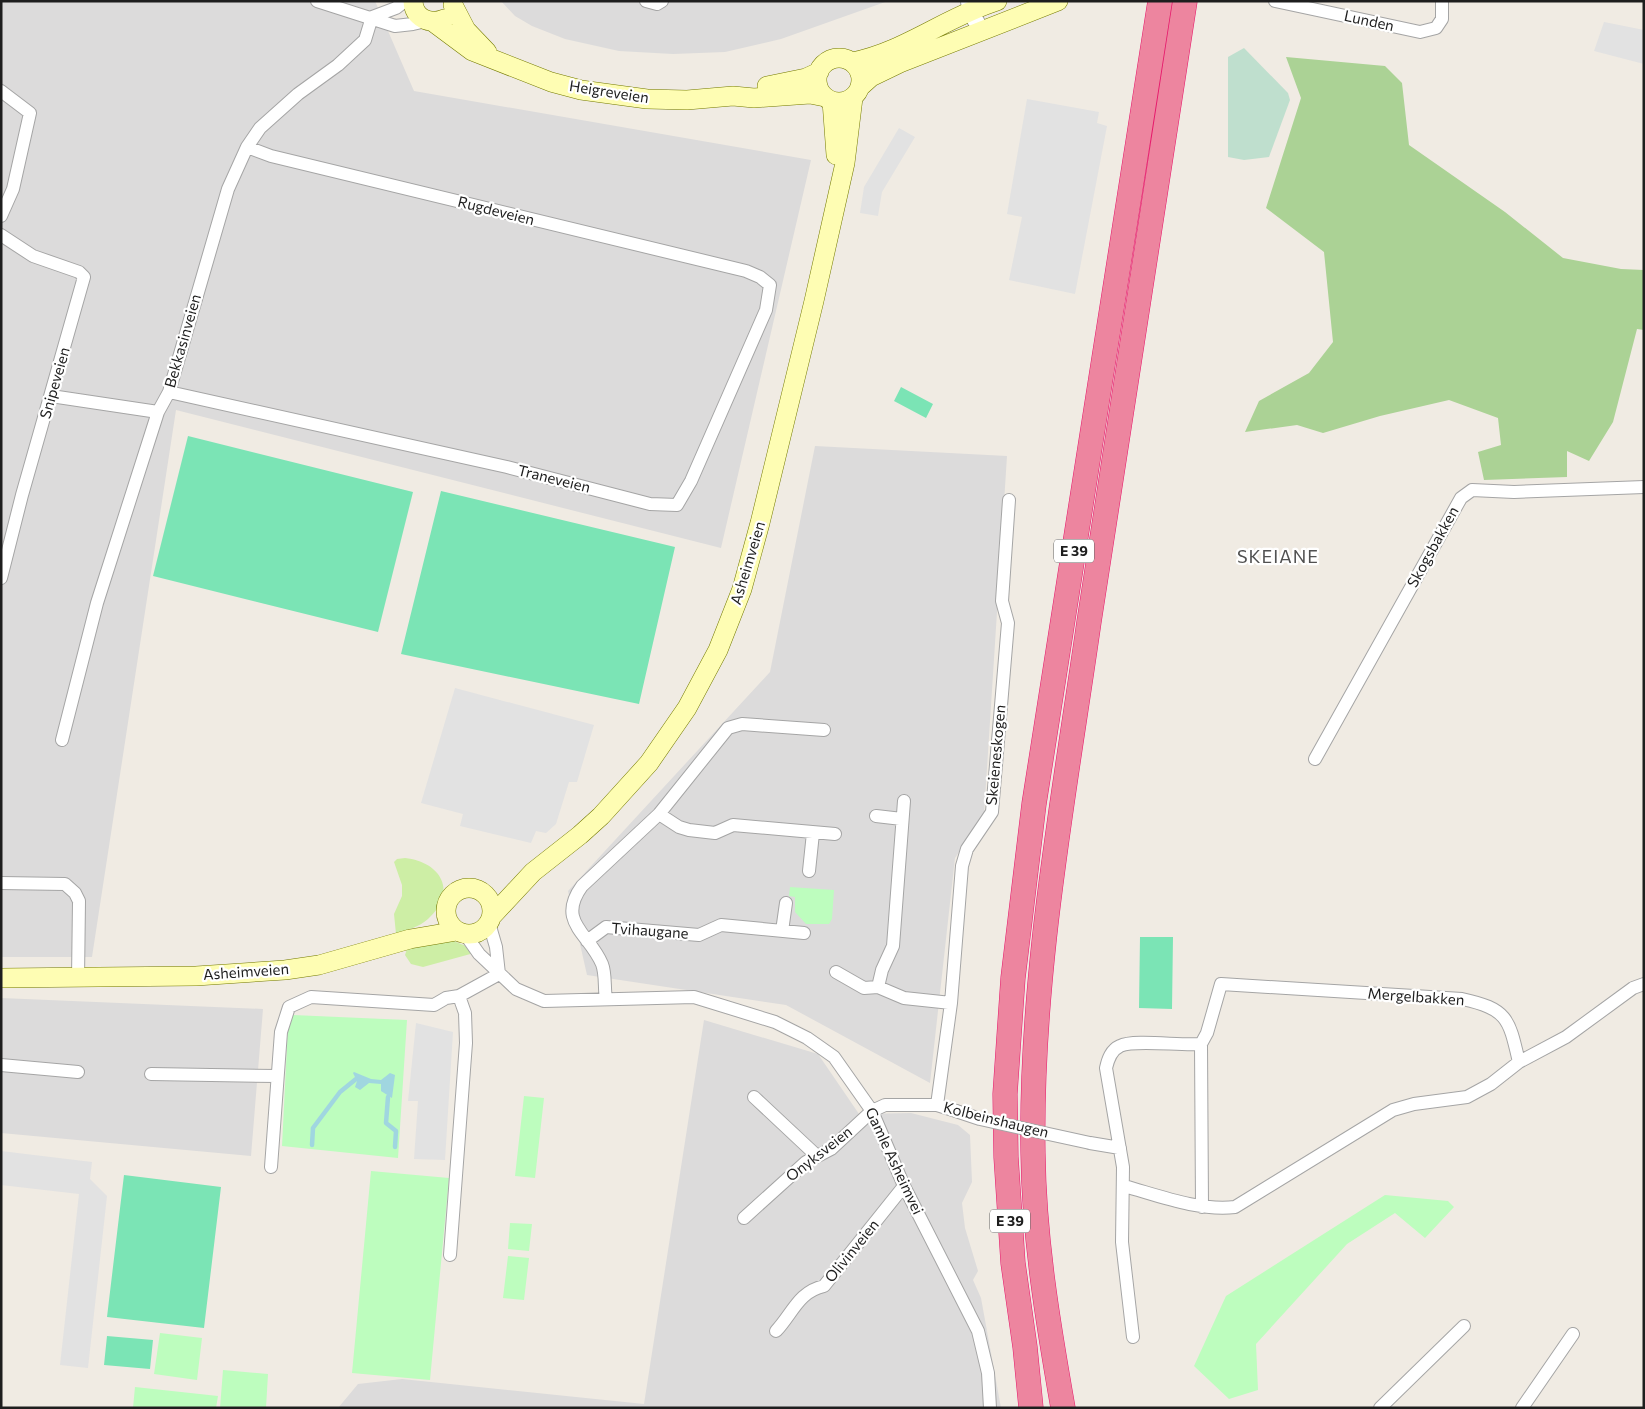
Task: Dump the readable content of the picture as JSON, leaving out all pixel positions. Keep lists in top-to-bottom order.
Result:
{
  "streets": {
    "highway": ["E 39"],
    "main road": ["Heigreveien", "Asheimveien"],
    "street": [
      "Lunden",
      "Rugdeveien",
      "Bekkasinveien",
      "Snipeveien",
      "Traneveien",
      "Skogsbakken",
      "Skeieneskogen",
      "Tvihaugane",
      "Mergelbakken",
      "Kolbeinshaugen",
      "Onyksveien",
      "Gamle Asheimvei",
      "Olivinveien"
    ]
  },
  "crossings": [
    ["Heigreveien", "Asheimveien"],
    ["Rugdeveien", "Bekkasinveien"],
    ["Rugdeveien", "Traneveien"],
    ["Bekkasinveien", "Traneveien"],
    ["Asheimveien", "Gamle Asheimvei"],
    ["Skeieneskogen", "Kolbeinshaugen"],
    ["Tvihaugane", "Gamle Asheimvei"],
    ["Kolbeinshaugen", "Onyksveien"],
    ["Kolbeinshaugen", "Gamle Asheimvei"],
    ["Onyksveien", "Gamle Asheimvei"],
    ["Gamle Asheimvei", "Olivinveien"]
  ],
  "districts": ["SKEIANE"]
}
